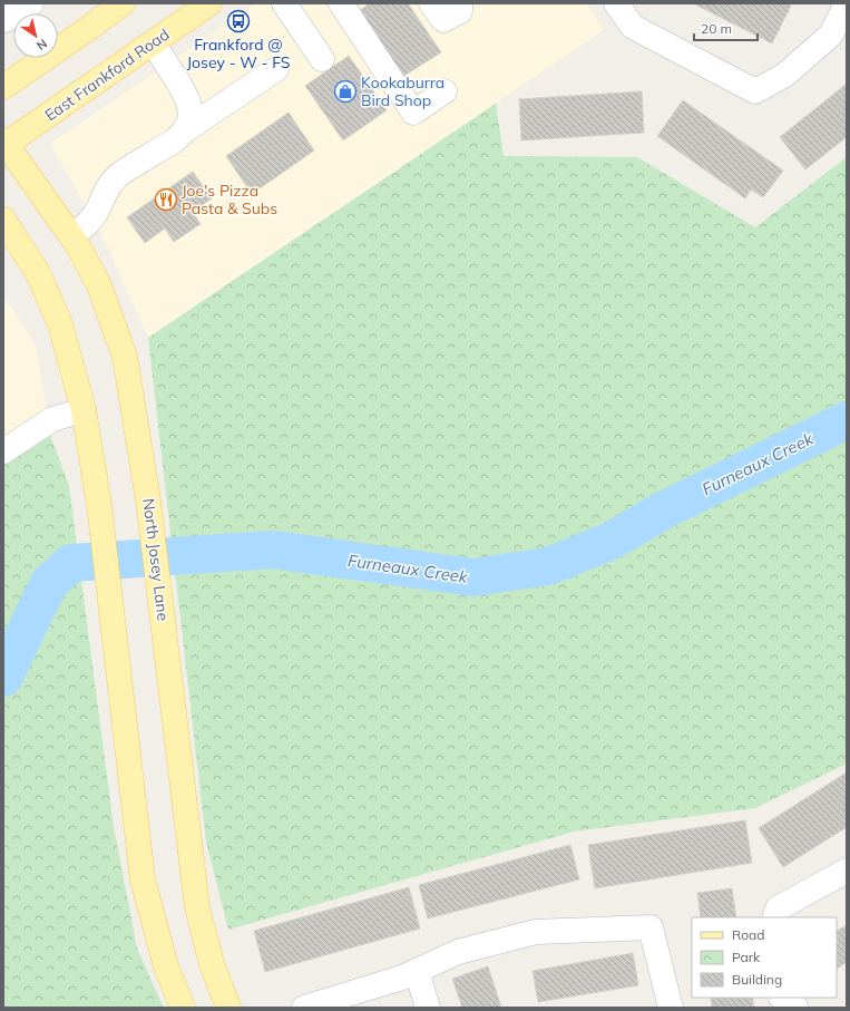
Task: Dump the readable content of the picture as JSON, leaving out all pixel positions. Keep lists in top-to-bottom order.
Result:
{
  "streets": {
    "main road": ["East Frankford Road", "North Josey Lane"]
  },
  "crossings": [
    ["East Frankford Road", "North Josey Lane"]
  ],
  "water": ["Furneaux Creek"],
  "places": {
    "bus stop": ["Frankford @ Josey - W - FS"],
    "shop": ["Kookaburra Bird Shop"],
    "restaurant": ["Joe's Pizza Pasta & Subs"]
  },
  "legend": ["Road", "Park", "Building"],
  "scale_bar": "20 m",
  "north": "bottom right"
}
